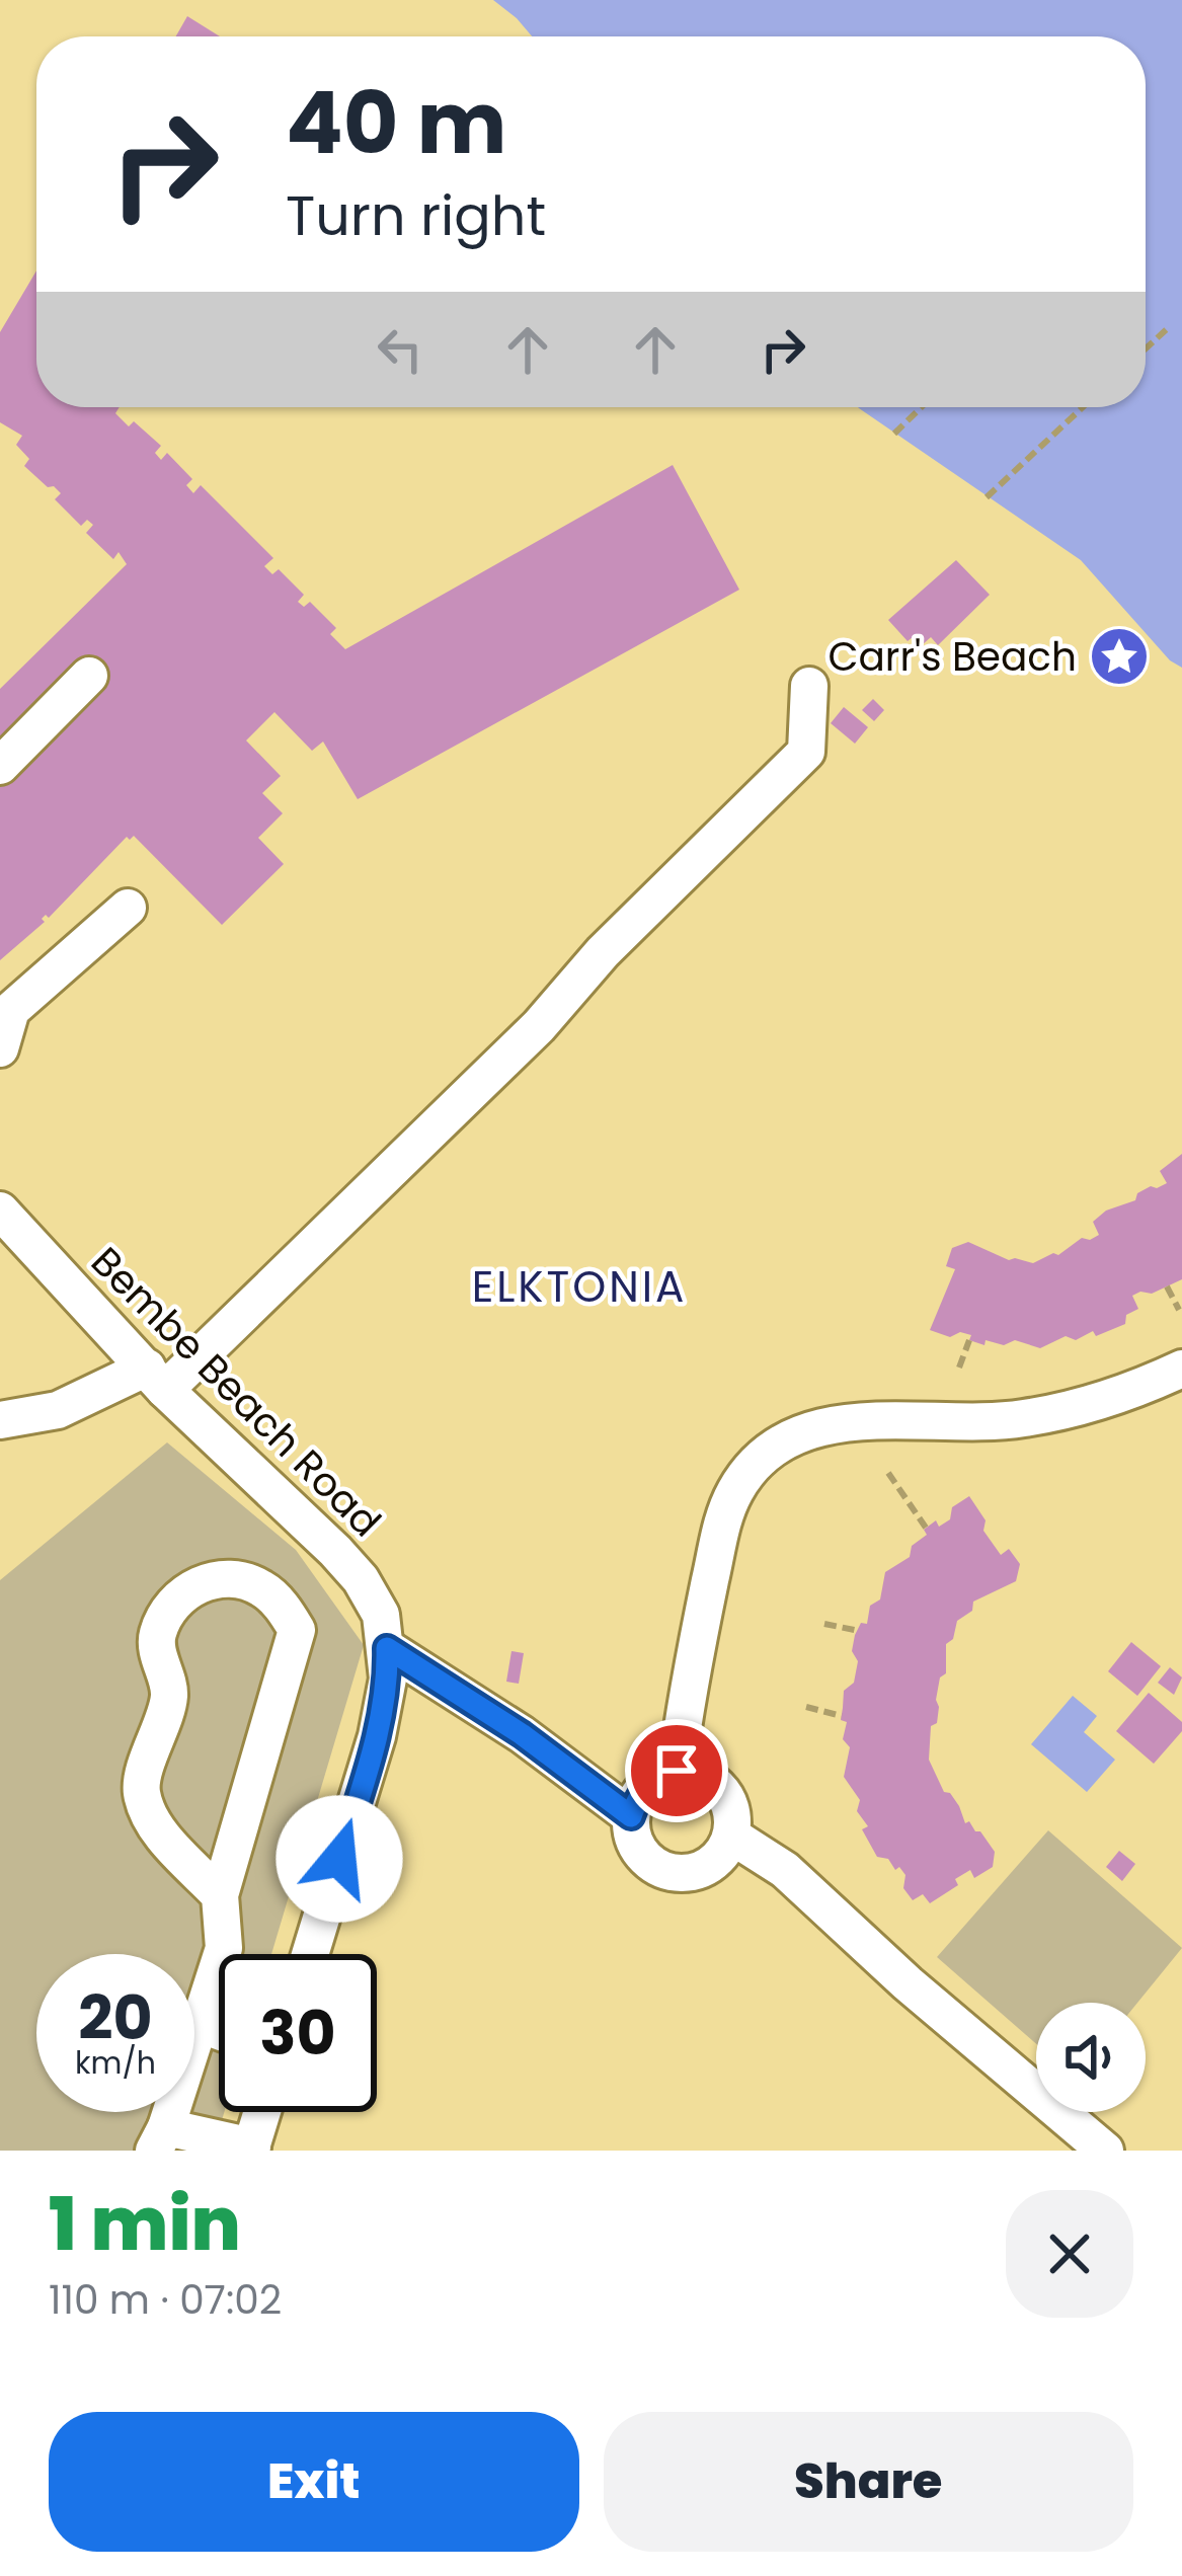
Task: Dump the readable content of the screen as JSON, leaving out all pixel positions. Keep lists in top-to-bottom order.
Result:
{
  "streets": {
    "street": ["Bembe Beach Road"]
  },
  "districts": ["ELKTONIA"],
  "places": {
    "place": ["Carr's Beach"]
  },
  "page": {
    "turn": ["40 m", "Turn right"],
    "speed": "20 km/h",
    "limit": "30",
    "heading": ["1 min", "110 m · 07:02"],
    "buttons": ["Exit", "Share"]
  }
}
